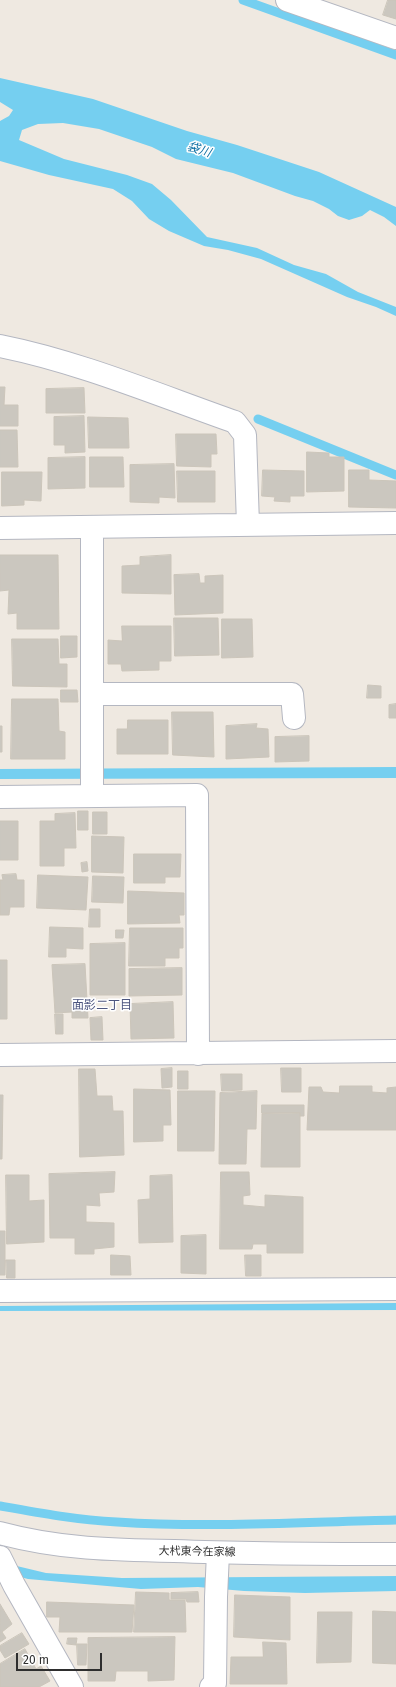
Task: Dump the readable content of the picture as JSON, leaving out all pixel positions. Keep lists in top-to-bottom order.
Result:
{
  "streets": {
    "street": ["大杙東今在家線"]
  },
  "districts": ["面影二丁目"],
  "water": ["袋川"],
  "scale_bar": "20 m"
}
